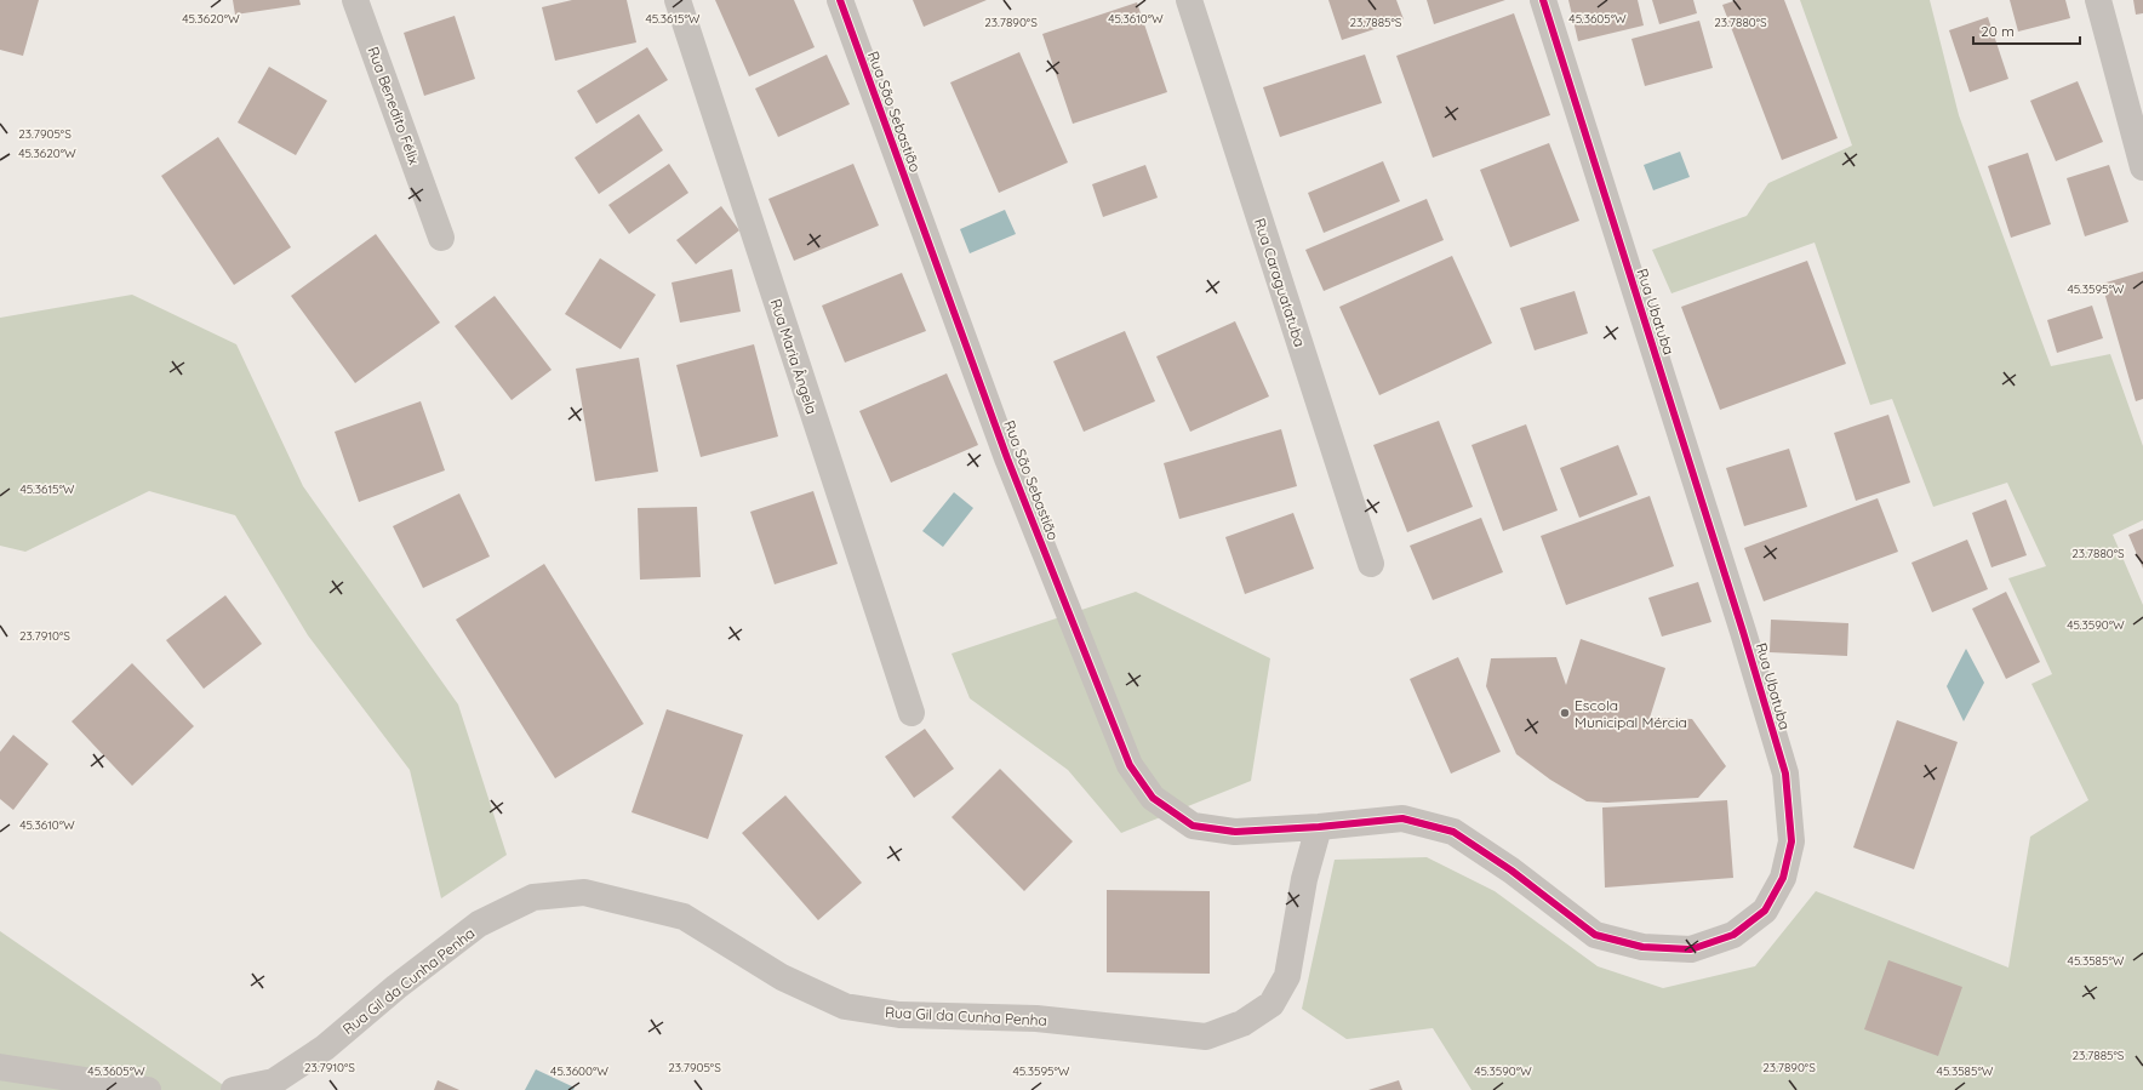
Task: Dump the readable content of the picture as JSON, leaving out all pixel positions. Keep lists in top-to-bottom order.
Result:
{
  "streets": {
    "street": [
      "Rua Benedito Félix",
      "Rua São Sebastião",
      "Rua Caraguatatuba",
      "Rua Ubatuba",
      "Rua Maria Ângela",
      "Rua Gil da Cunha Penha"
    ]
  },
  "crossings": [
    ["Rua São Sebastião", "Rua Ubatuba"],
    ["Rua São Sebastião", "Rua Gil da Cunha Penha"],
    ["Rua Ubatuba", "Rua Gil da Cunha Penha"]
  ],
  "places": ["Escola Municipal Mércia"],
  "scale_bar": "20 m",
  "coordinates": [
    "45.3620°W",
    "45.3615°W",
    "45.3610°W",
    "45.3605°W",
    "23.7890°S",
    "23.7885°S",
    "23.7880°S",
    "23.7905°S",
    "45.3595°W",
    "45.3590°W",
    "23.7910°S",
    "45.3585°W",
    "45.3600°W"
  ]
}
